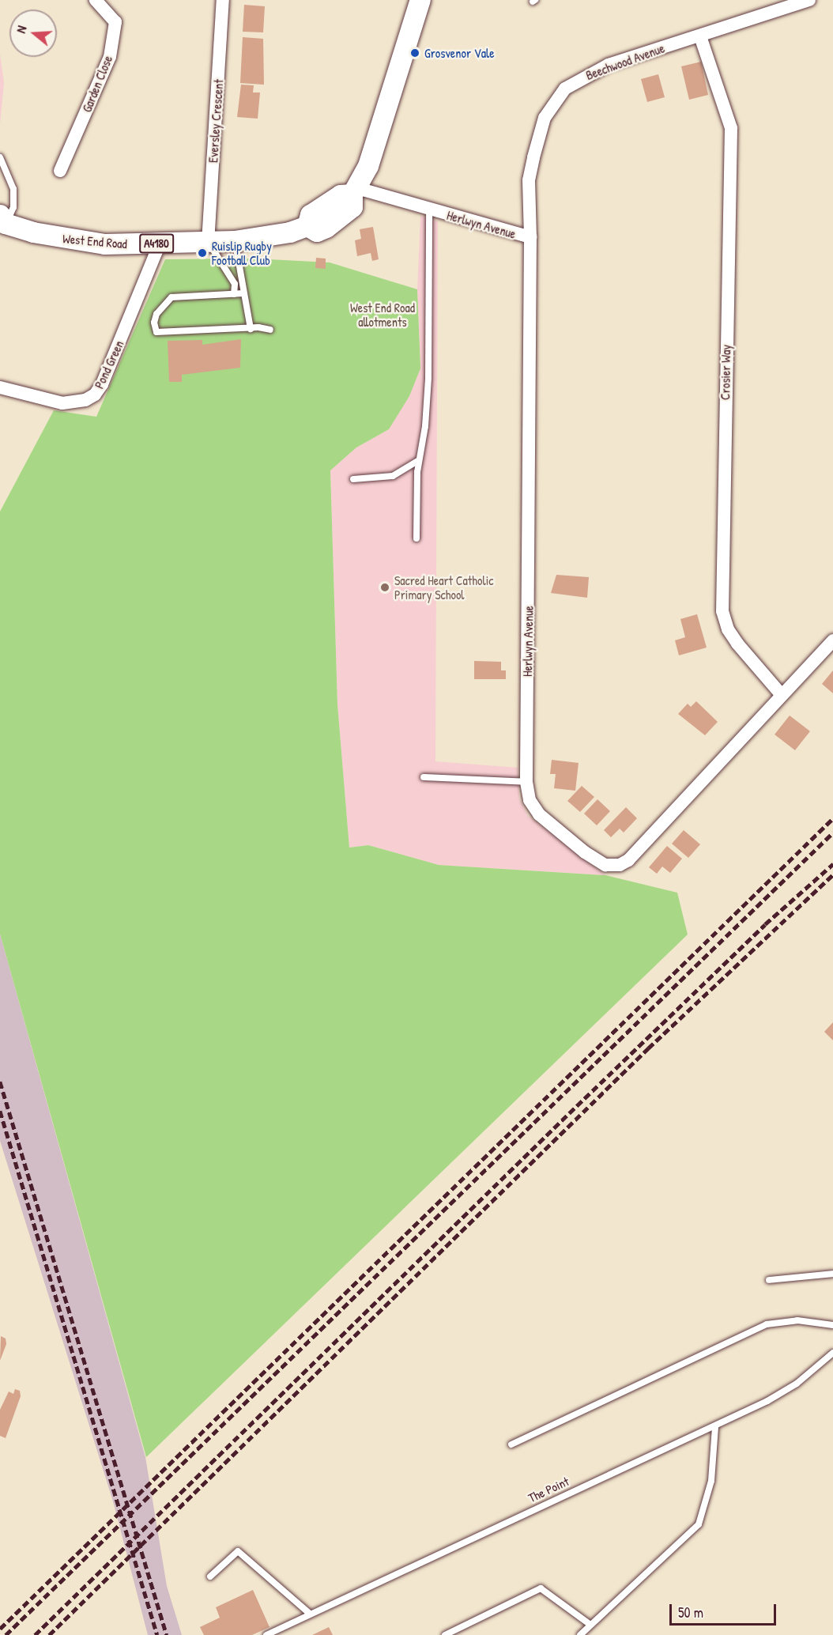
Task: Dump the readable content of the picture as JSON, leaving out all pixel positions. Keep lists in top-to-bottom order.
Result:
{
  "streets": {
    "main road": ["West End Road", "A4180"],
    "street": [
      "Beechwood Avenue",
      "Garden Close",
      "Eversley Crescent",
      "Herlwyn Avenue",
      "Pond Green",
      "Crosier Way"
    ],
    "lane": ["The Point"]
  },
  "crossings": [
    ["Beechwood Avenue", "Herlwyn Avenue"],
    ["Beechwood Avenue", "Crosier Way"],
    ["Eversley Crescent", "West End Road"],
    ["Herlwyn Avenue", "West End Road"],
    ["Herlwyn Avenue", "Crosier Way"],
    ["West End Road", "Pond Green"]
  ],
  "parks": ["West End Road allotments"],
  "places": ["Grosvenor Vale", "Ruislip Rugby Football Club", "Sacred Heart Catholic Primary School"],
  "scale_bar": "50 m",
  "north": "left"
}
